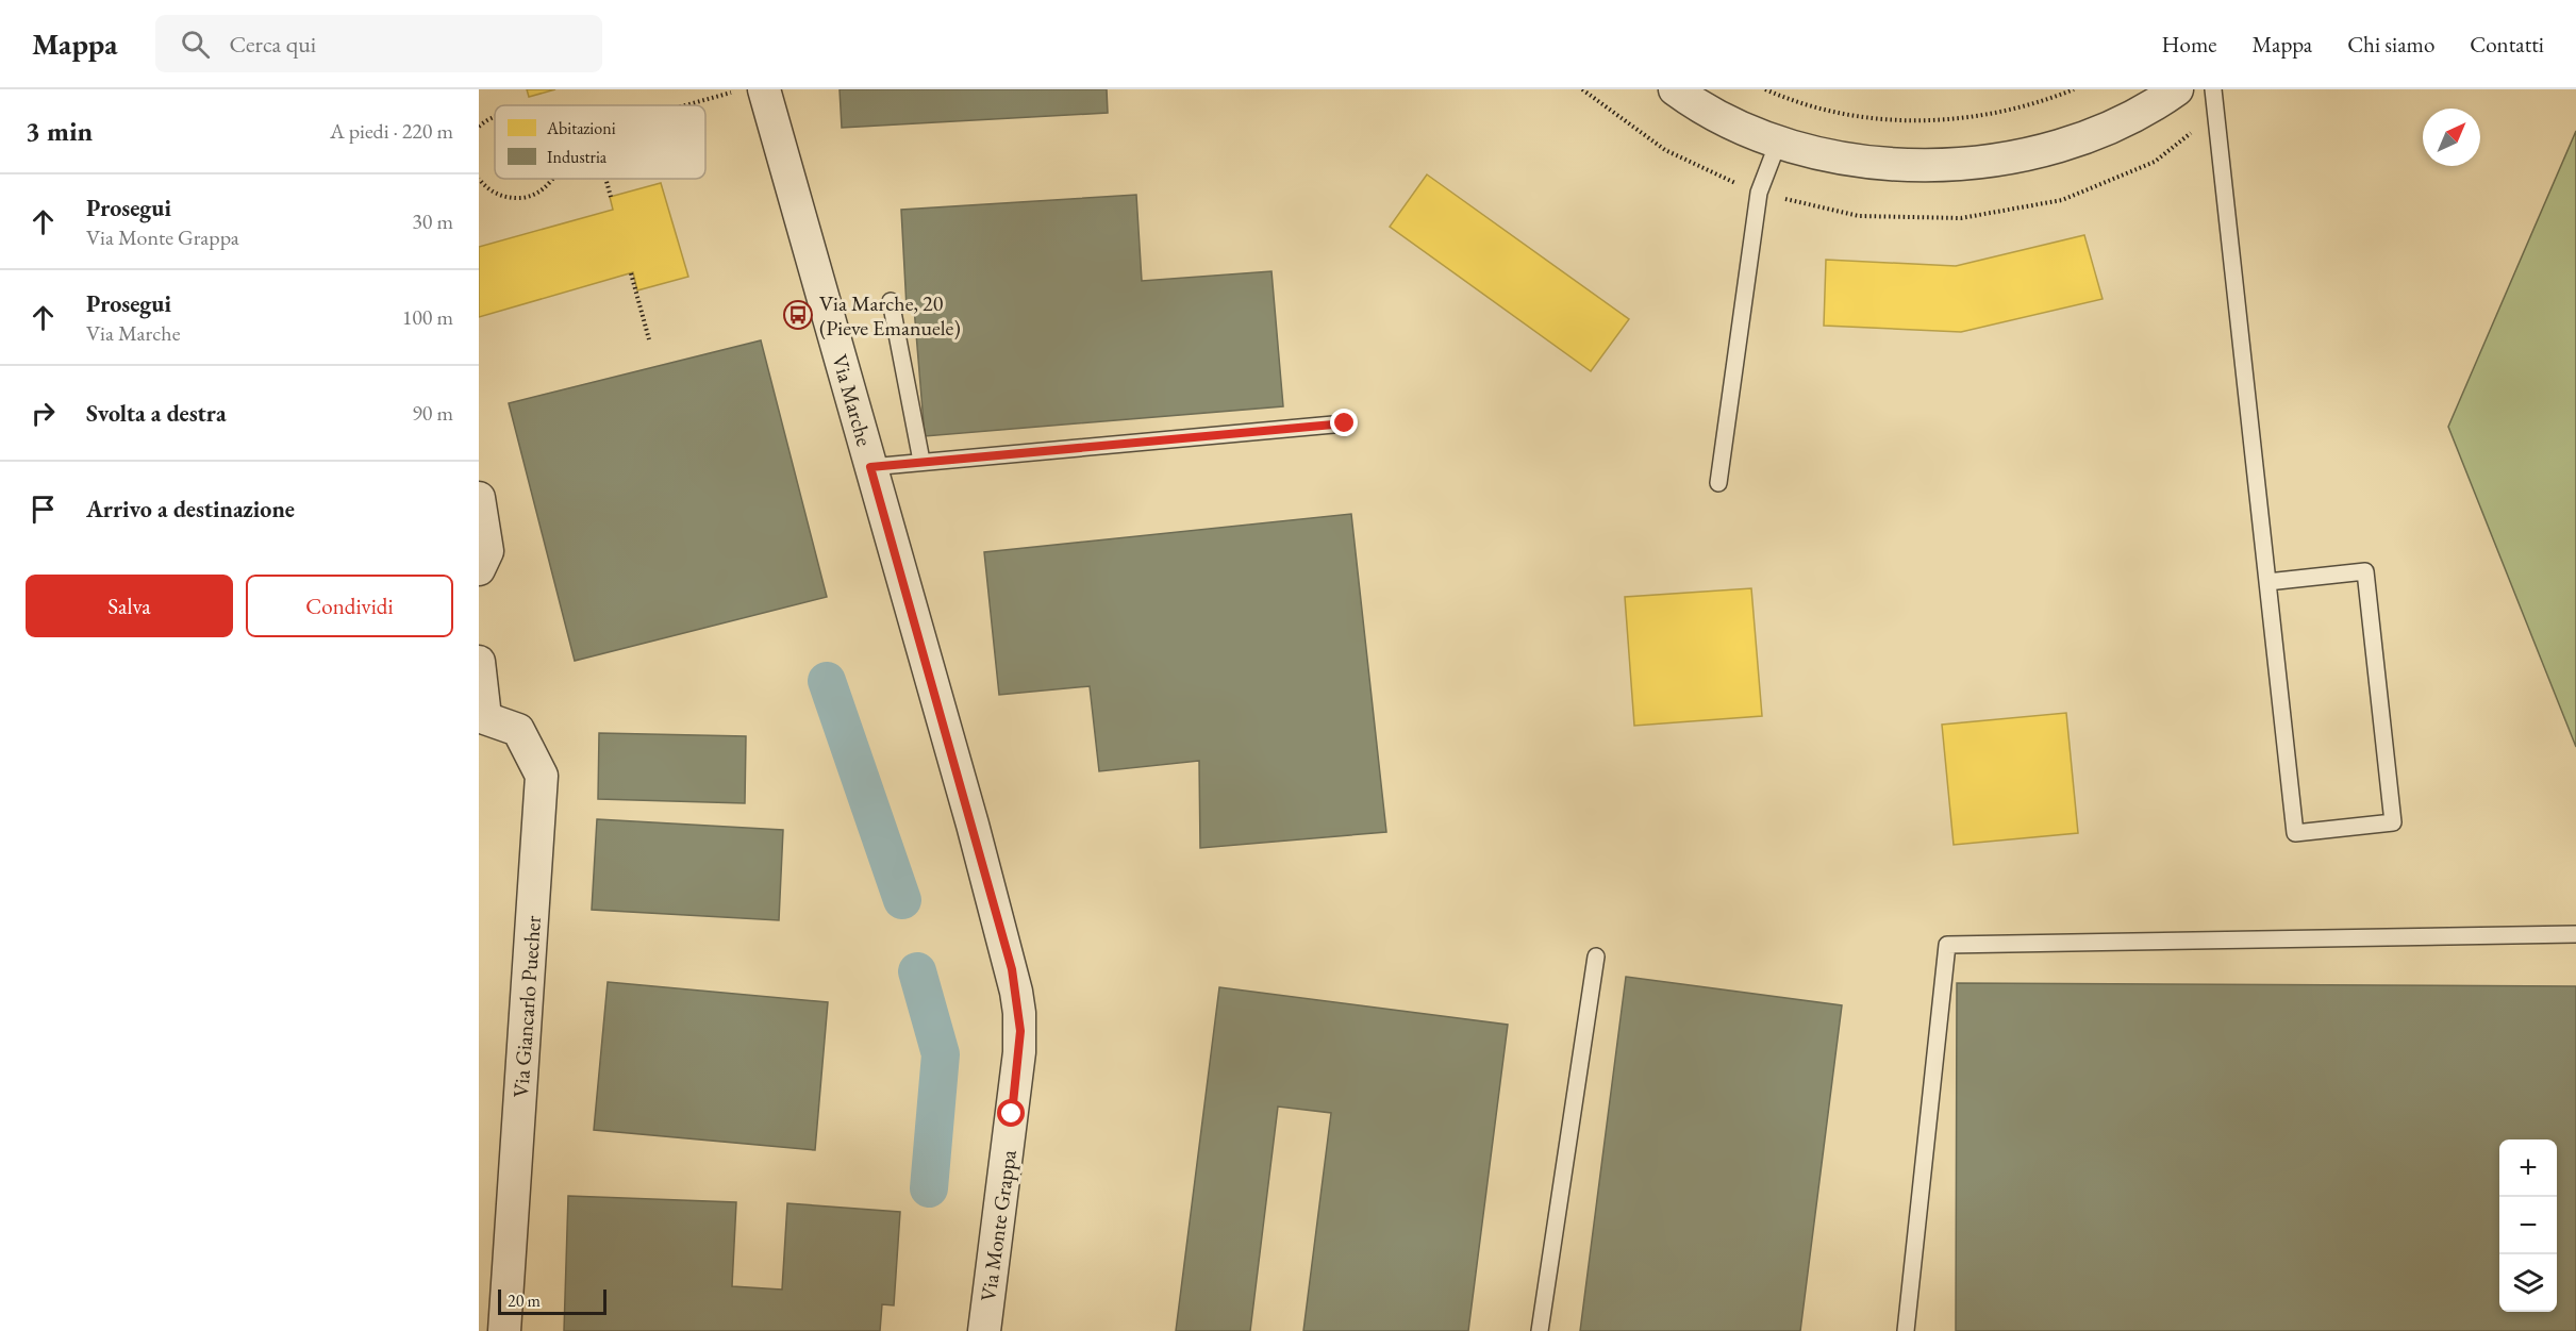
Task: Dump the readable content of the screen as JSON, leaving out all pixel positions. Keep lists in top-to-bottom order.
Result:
{
  "streets": {
    "street": ["Via Marche", "Via Giancarlo Puecher", "Via Monte Grappa"]
  },
  "crossings": [
    ["Via Marche", "Via Monte Grappa"]
  ],
  "places": {
    "bus stop": ["Via Marche, 20 (Pieve Emanuele)"]
  },
  "legend": ["Abitazioni", "Industria"],
  "scale_bar": "20 m",
  "north": "top right",
  "page": {
    "header": "Mappa",
    "search": "Cerca qui",
    "nav": [
      "Home",
      "Mappa",
      "Chi siamo",
      "Contatti"
    ],
    "heading": ["3 min", "A piedi · 220 m"],
    "list": [
      ["Prosegui", "Via Monte Grappa", "30 m"],
      ["Prosegui", "Via Marche", "100 m"],
      ["Svolta a destra", "90 m"],
      "Arrivo a destinazione"
    ],
    "buttons": ["Salva", "Condividi"],
    "map_buttons": ["+", "−"],
    "scale": "20 m"
  }
}
